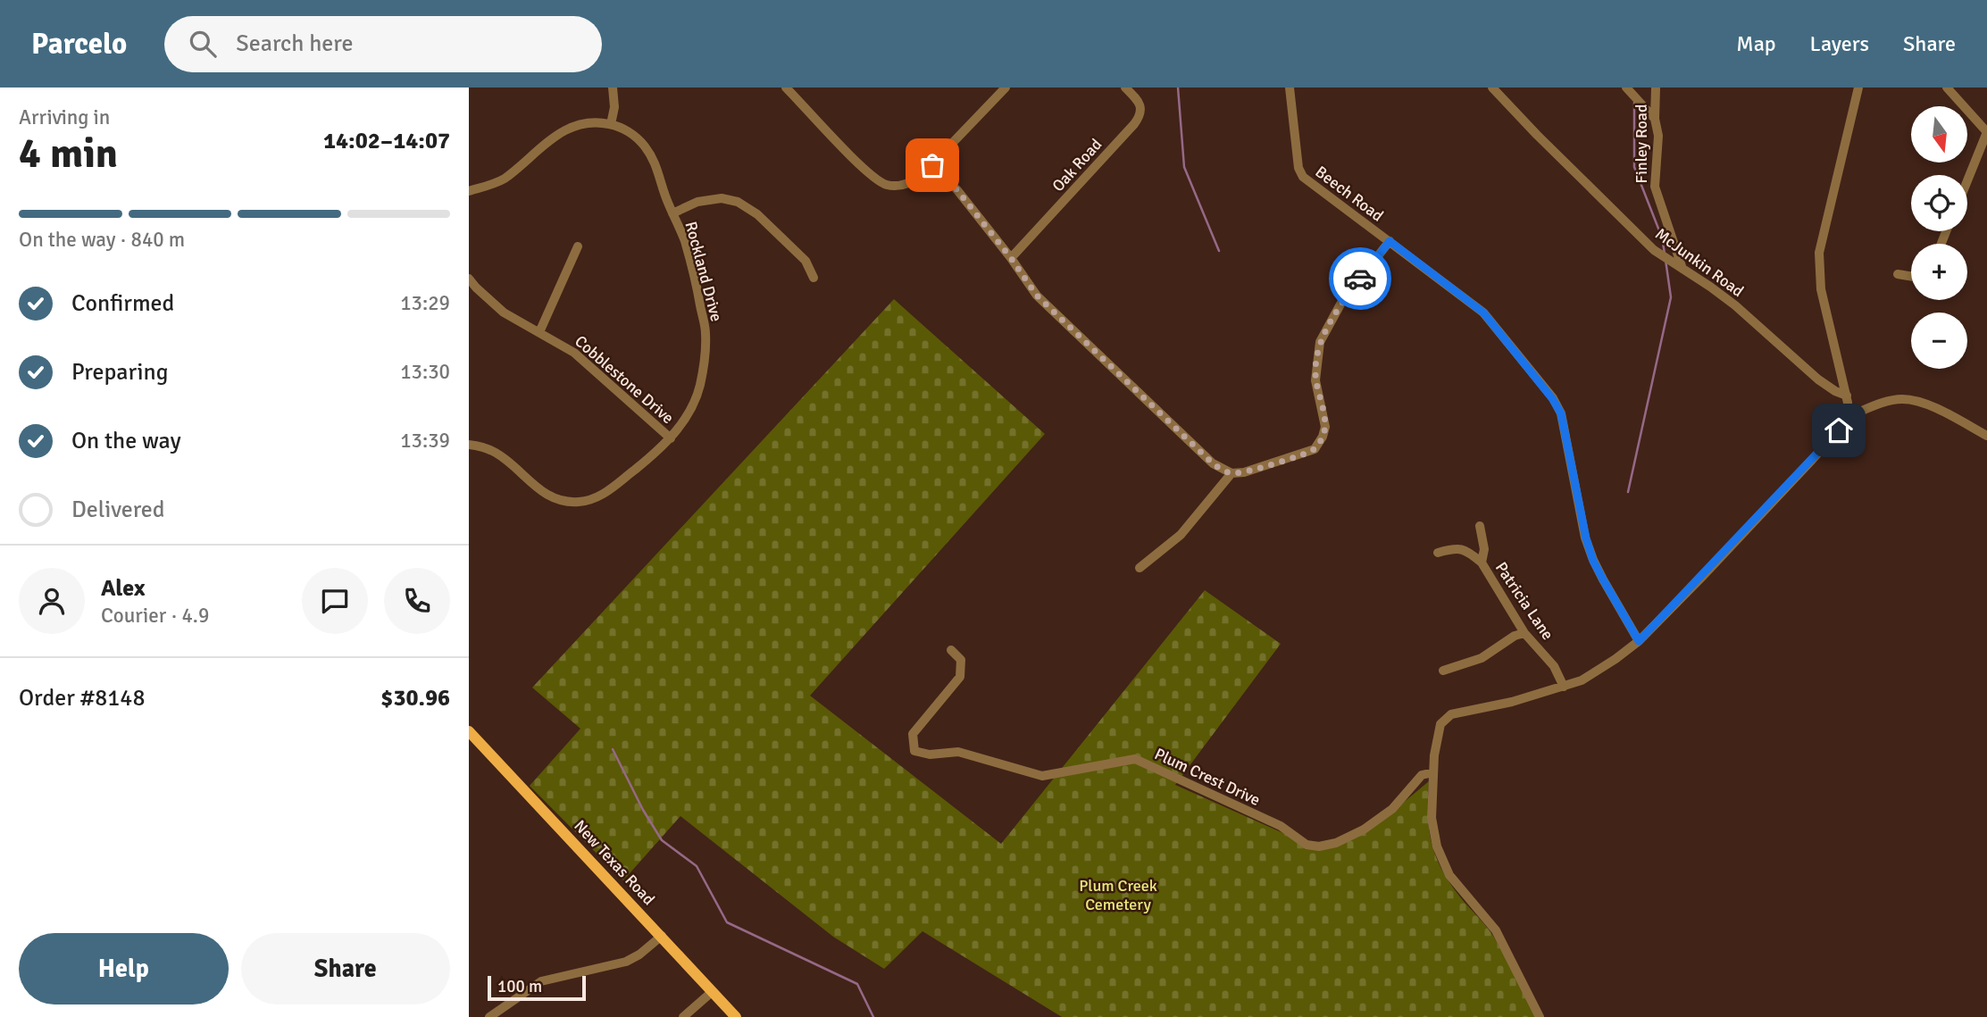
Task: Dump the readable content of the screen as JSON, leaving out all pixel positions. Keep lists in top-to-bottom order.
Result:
{
  "streets": {
    "main road": ["New Texas Road"],
    "street": [
      "Finley Road",
      "Oak Road",
      "Beech Road",
      "McJunkin Road",
      "Rockland Drive",
      "Cobblestone Drive",
      "Patricia Lane",
      "Plum Crest Drive"
    ]
  },
  "crossings": [
    ["Finley Road", "McJunkin Road"],
    ["Rockland Drive", "Cobblestone Drive"]
  ],
  "parks": ["Plum Creek Cemetery"],
  "scale_bar": "100 m",
  "north": "bottom",
  "page": {
    "header": "Parcelo",
    "search": "Search here",
    "nav": ["Map", "Layers", "Share"],
    "heading": ["4 min", "Arriving in", "14:02–14:07"],
    "panel": [
      "Alex",
      "Courier · 4.9",
      "Order #8148",
      "$30.96"
    ],
    "map_buttons": ["+", "−"],
    "bar": "On the way · 840 m",
    "list": [
      ["Confirmed", "13:29"],
      ["Preparing", "13:30"],
      ["On the way", "13:39"],
      "Delivered"
    ],
    "buttons": ["Help", "Share"],
    "scale": "100 m"
  }
}
